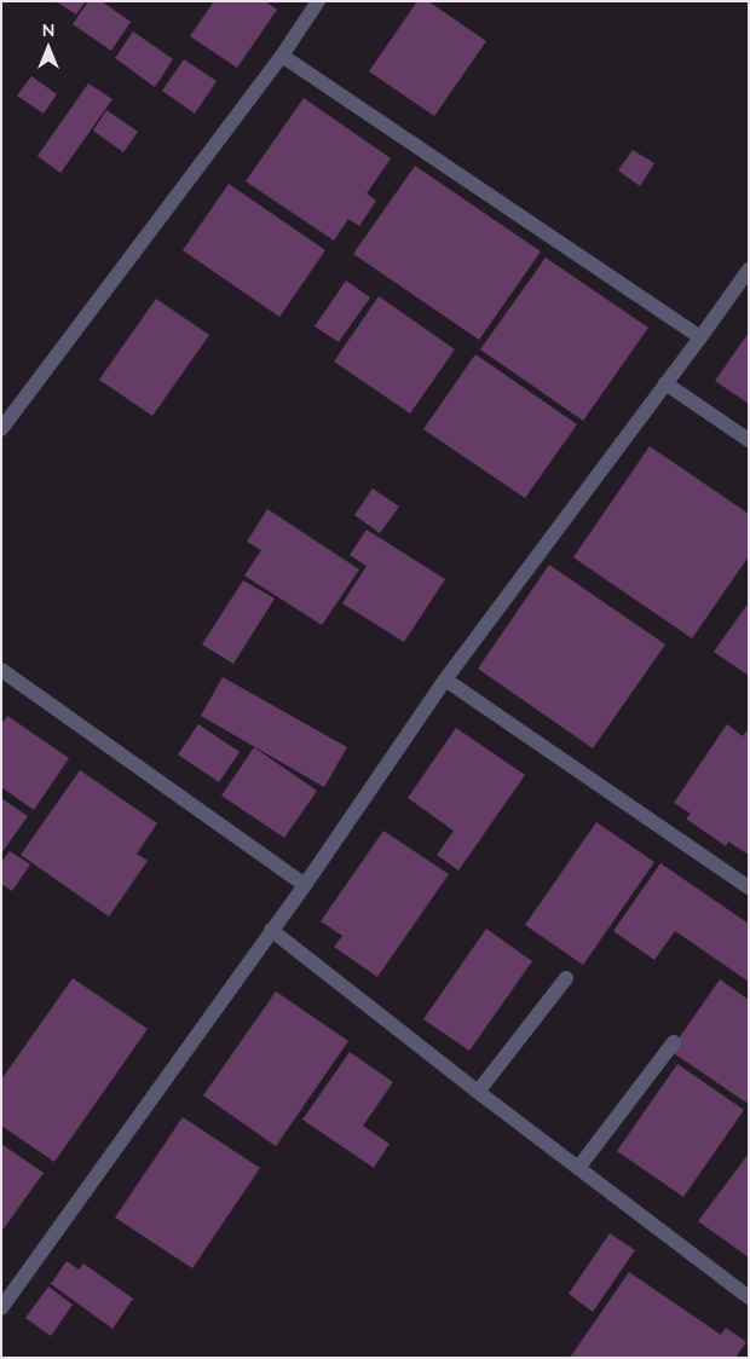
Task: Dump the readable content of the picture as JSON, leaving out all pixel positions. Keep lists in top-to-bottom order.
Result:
{
  "north": "top"
}
